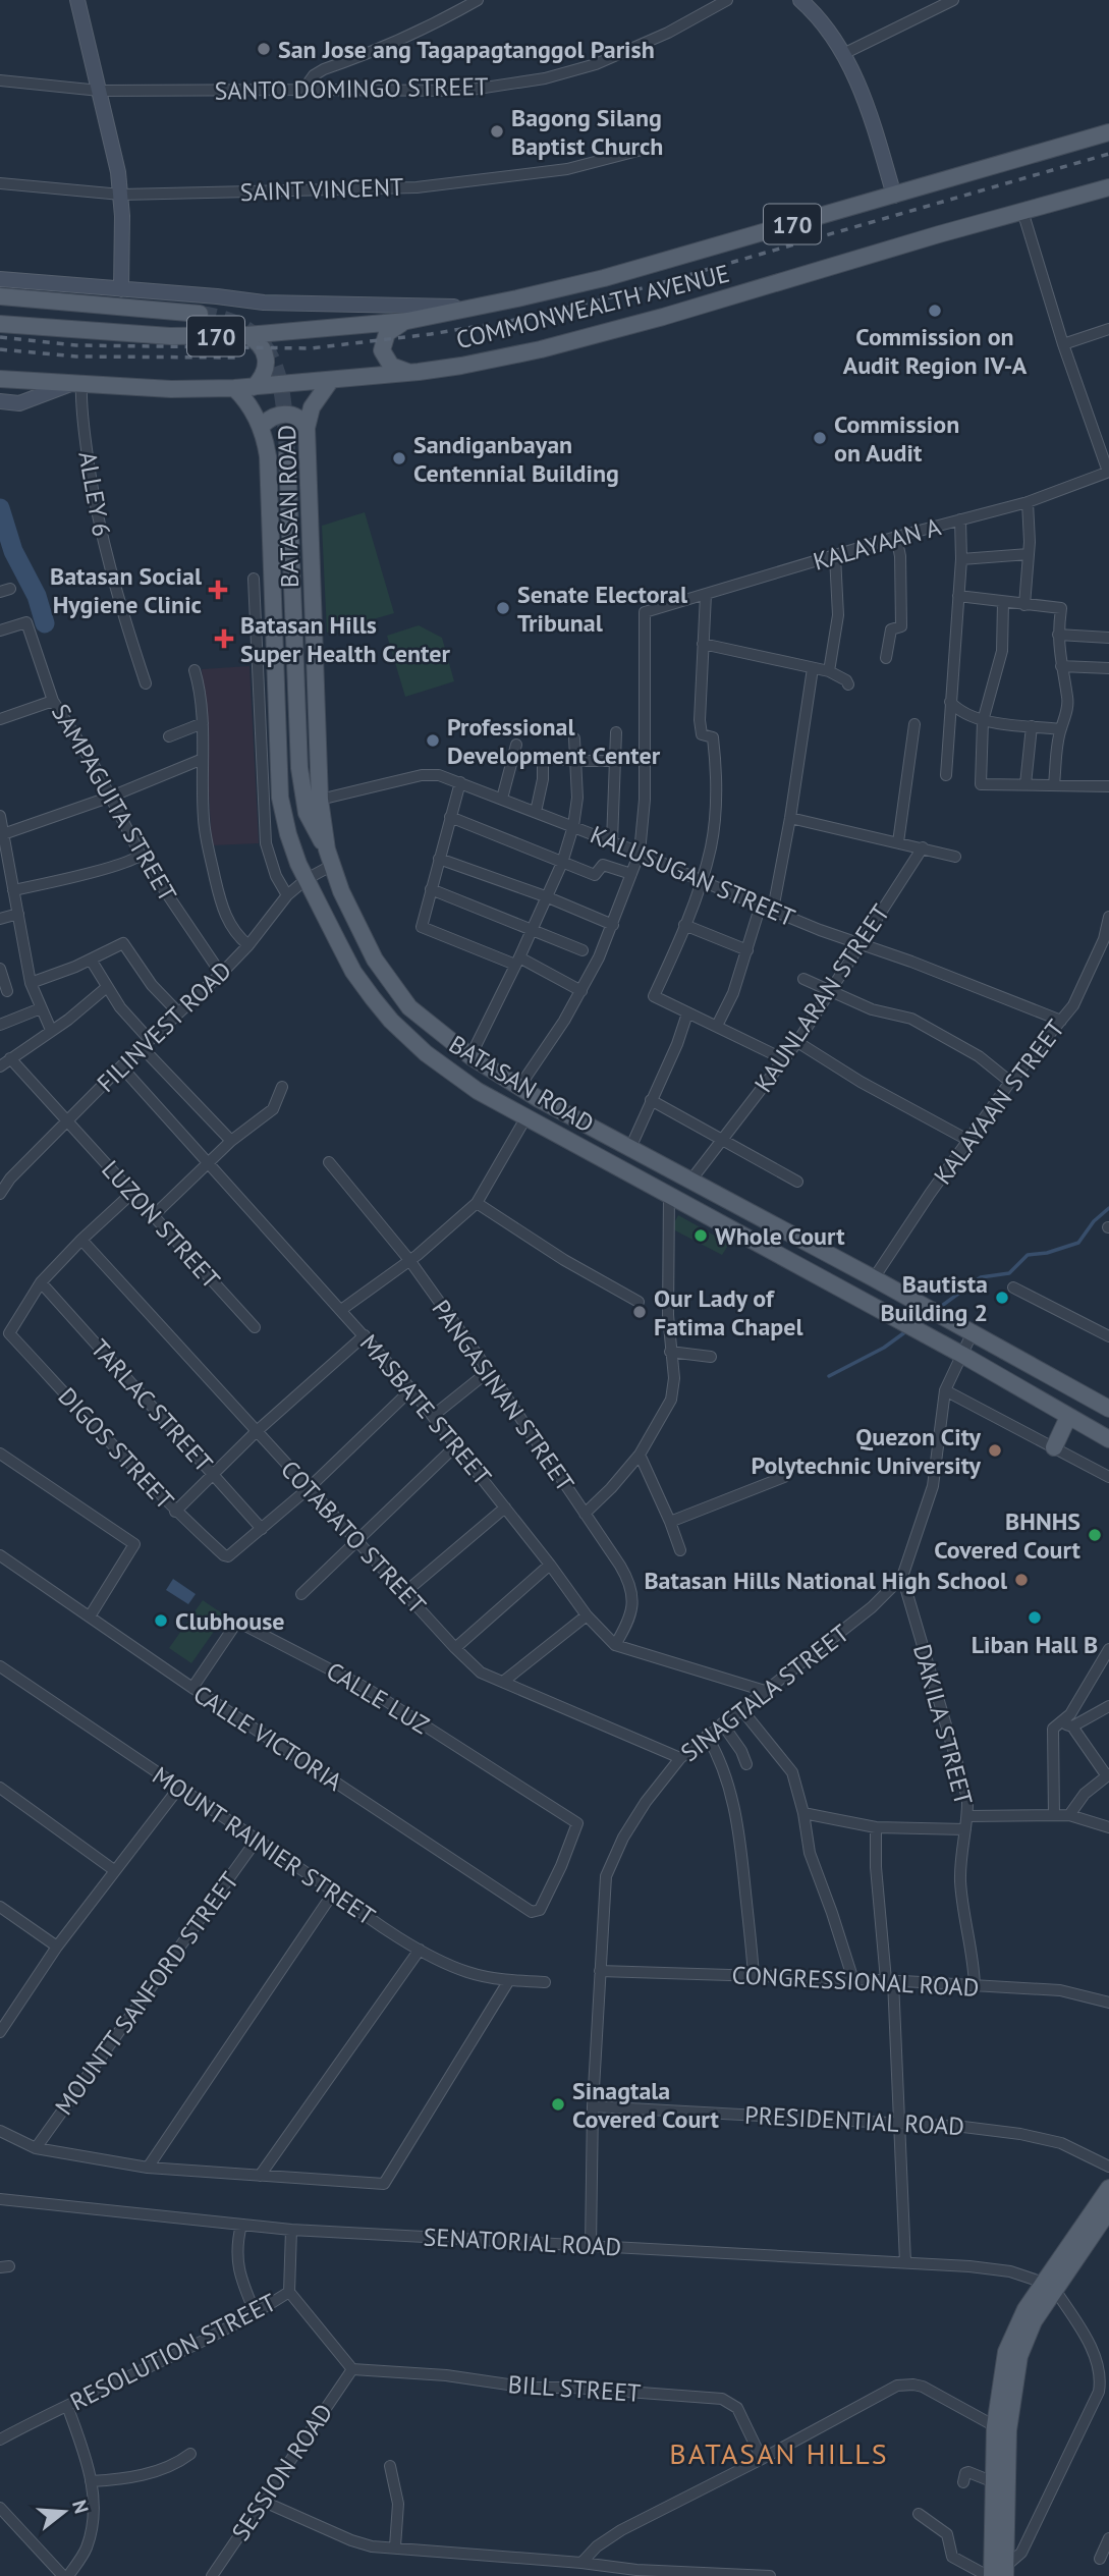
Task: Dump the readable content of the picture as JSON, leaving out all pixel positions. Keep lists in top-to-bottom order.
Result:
{
  "streets": {
    "main road": ["170", "COMMONWEALTH AVENUE", "BATASAN ROAD"],
    "street": [
      "SANTO DOMINGO STREET",
      "SAINT VINCENT",
      "ALLEY 6",
      "KALAYAAN A",
      "SAMPAGUITA STREET",
      "KALUSUGAN STREET",
      "KAUNLARAN STREET",
      "FILINVEST ROAD",
      "KALAYAAN STREET",
      "LUZON STREET",
      "PANGASINAN STREET",
      "TARLAC STREET",
      "MASBATE STREET",
      "DIGOS STREET",
      "COTABATO STREET",
      "SINAGTALA STREET",
      "CALLE LUZ",
      "DAKILA STREET",
      "CALLE VICTORIA",
      "MOUNT RAINIER STREET",
      "CONGRESSIONAL ROAD",
      "MOUNTT SANFORD STREET",
      "PRESIDENTIAL ROAD",
      "SENATORIAL ROAD",
      "RESOLUTION STREET",
      "BILL STREET",
      "SESSION ROAD"
    ]
  },
  "crossings": [
    ["COMMONWEALTH AVENUE", "ALLEY 6"],
    ["COMMONWEALTH AVENUE", "BATASAN ROAD"],
    ["COMMONWEALTH AVENUE", "KALAYAAN A"],
    ["BATASAN ROAD", "KALUSUGAN STREET"],
    ["BATASAN ROAD", "KAUNLARAN STREET"],
    ["BATASAN ROAD", "FILINVEST ROAD"],
    ["BATASAN ROAD", "KALAYAAN STREET"],
    ["BATASAN ROAD", "SINAGTALA STREET"],
    ["KALAYAAN A", "KALUSUGAN STREET"],
    ["SAMPAGUITA STREET", "FILINVEST ROAD"],
    ["KALUSUGAN STREET", "KAUNLARAN STREET"],
    ["KALUSUGAN STREET", "KALAYAAN STREET"],
    ["FILINVEST ROAD", "LUZON STREET"],
    ["FILINVEST ROAD", "MASBATE STREET"],
    ["PANGASINAN STREET", "MASBATE STREET"],
    ["TARLAC STREET", "DIGOS STREET"],
    ["MASBATE STREET", "SINAGTALA STREET"],
    ["COTABATO STREET", "SINAGTALA STREET"],
    ["SINAGTALA STREET", "DAKILA STREET"],
    ["SINAGTALA STREET", "CONGRESSIONAL ROAD"],
    ["SINAGTALA STREET", "PRESIDENTIAL ROAD"],
    ["SINAGTALA STREET", "SENATORIAL ROAD"],
    ["CALLE LUZ", "CALLE VICTORIA"],
    ["MOUNT RAINIER STREET", "MOUNTT SANFORD STREET"],
    ["SENATORIAL ROAD", "RESOLUTION STREET"],
    ["BILL STREET", "SESSION ROAD"]
  ],
  "districts": ["BATASAN HILLS"],
  "places": {
    "other": [
      "San Jose ang Tagapagtanggol Parish",
      "Bagong Silang Baptist Church",
      "Commission on Audit Region IV-A",
      "Commission on Audit",
      "Sandiganbayan Centennial Building",
      "Senate Electoral Tribunal",
      "Professional Development Center",
      "Whole Court",
      "Bautista Building 2",
      "Our Lady of Fatima Chapel",
      "Quezon City Polytechnic University",
      "BHNHS Covered Court",
      "Batasan Hills National High School",
      "Liban Hall B",
      "Clubhouse",
      "Sinagtala Covered Court"
    ],
    "health": ["Batasan Social Hygiene Clinic", "Batasan Hills Super Health Center"]
  },
  "north": "right"
}
